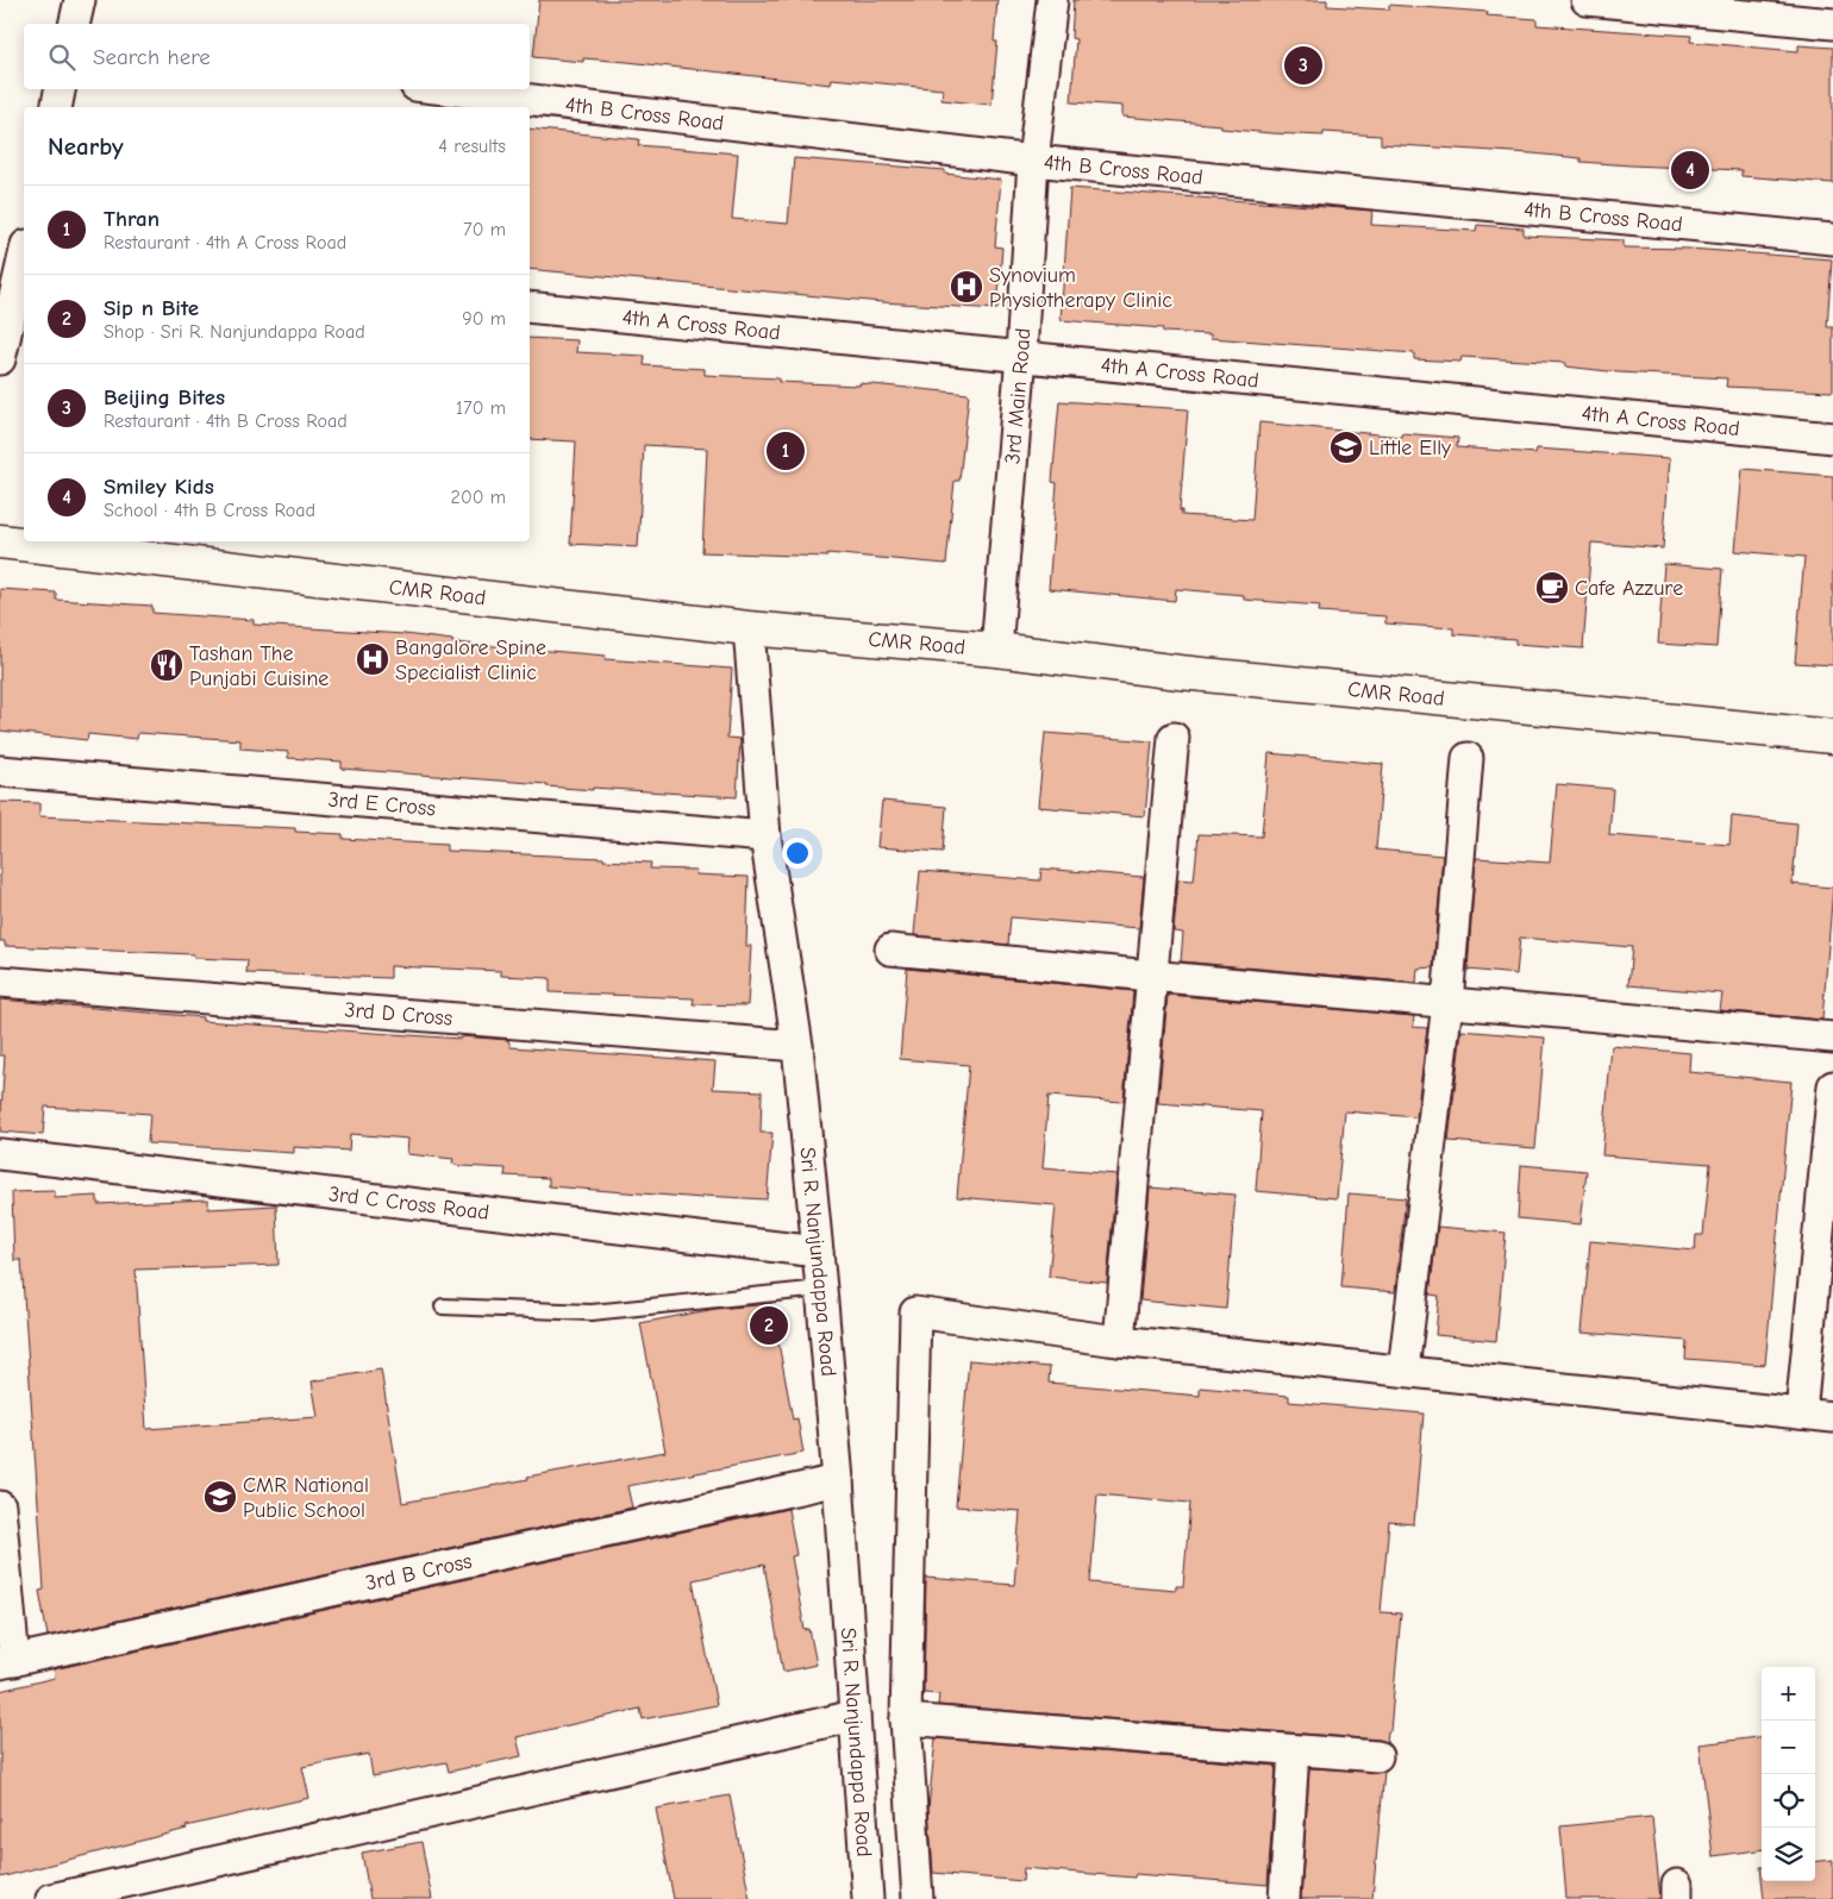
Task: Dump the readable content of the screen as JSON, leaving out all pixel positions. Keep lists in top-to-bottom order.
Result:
{
  "streets": {
    "street": [
      "4th B Cross Road",
      "4th A Cross Road",
      "3rd Main Road",
      "CMR Road",
      "3rd E Cross",
      "3rd D Cross",
      "3rd C Cross Road",
      "Sri R. Nanjundappa Road",
      "3rd B Cross"
    ]
  },
  "crossings": [
    ["4th B Cross Road", "3rd Main Road"],
    ["4th A Cross Road", "3rd Main Road"],
    ["3rd Main Road", "CMR Road"],
    ["CMR Road", "Sri R. Nanjundappa Road"],
    ["3rd E Cross", "Sri R. Nanjundappa Road"],
    ["3rd D Cross", "Sri R. Nanjundappa Road"],
    ["3rd C Cross Road", "Sri R. Nanjundappa Road"],
    ["Sri R. Nanjundappa Road", "3rd B Cross"]
  ],
  "places": {
    "hospital": ["Synovium Physiotherapy Clinic", "Bangalore Spine Specialist Clinic"],
    "school or university": ["Little Elly", "CMR National Public School"],
    "cafe": ["Cafe Azzure"],
    "restaurant": ["Tashan The Punjabi Cuisine"]
  },
  "page": {
    "search": "Search here",
    "pins": [
      "3",
      "4",
      "1",
      "2"
    ],
    "heading": ["Nearby", "4 results"],
    "list": [
      {
        "mark": "1",
        "name": "Thran",
        "note": "Restaurant · 4th A Cross Road",
        "value": "70 m"
      },
      {
        "mark": "2",
        "name": "Sip n Bite",
        "note": "Shop · Sri R. Nanjundappa Road",
        "value": "90 m"
      },
      {
        "mark": "3",
        "name": "Beijing Bites",
        "note": "Restaurant · 4th B Cross Road",
        "value": "170 m"
      },
      {
        "mark": "4",
        "name": "Smiley Kids",
        "note": "School · 4th B Cross Road",
        "value": "200 m"
      }
    ],
    "map_buttons": ["+", "−"]
  }
}
